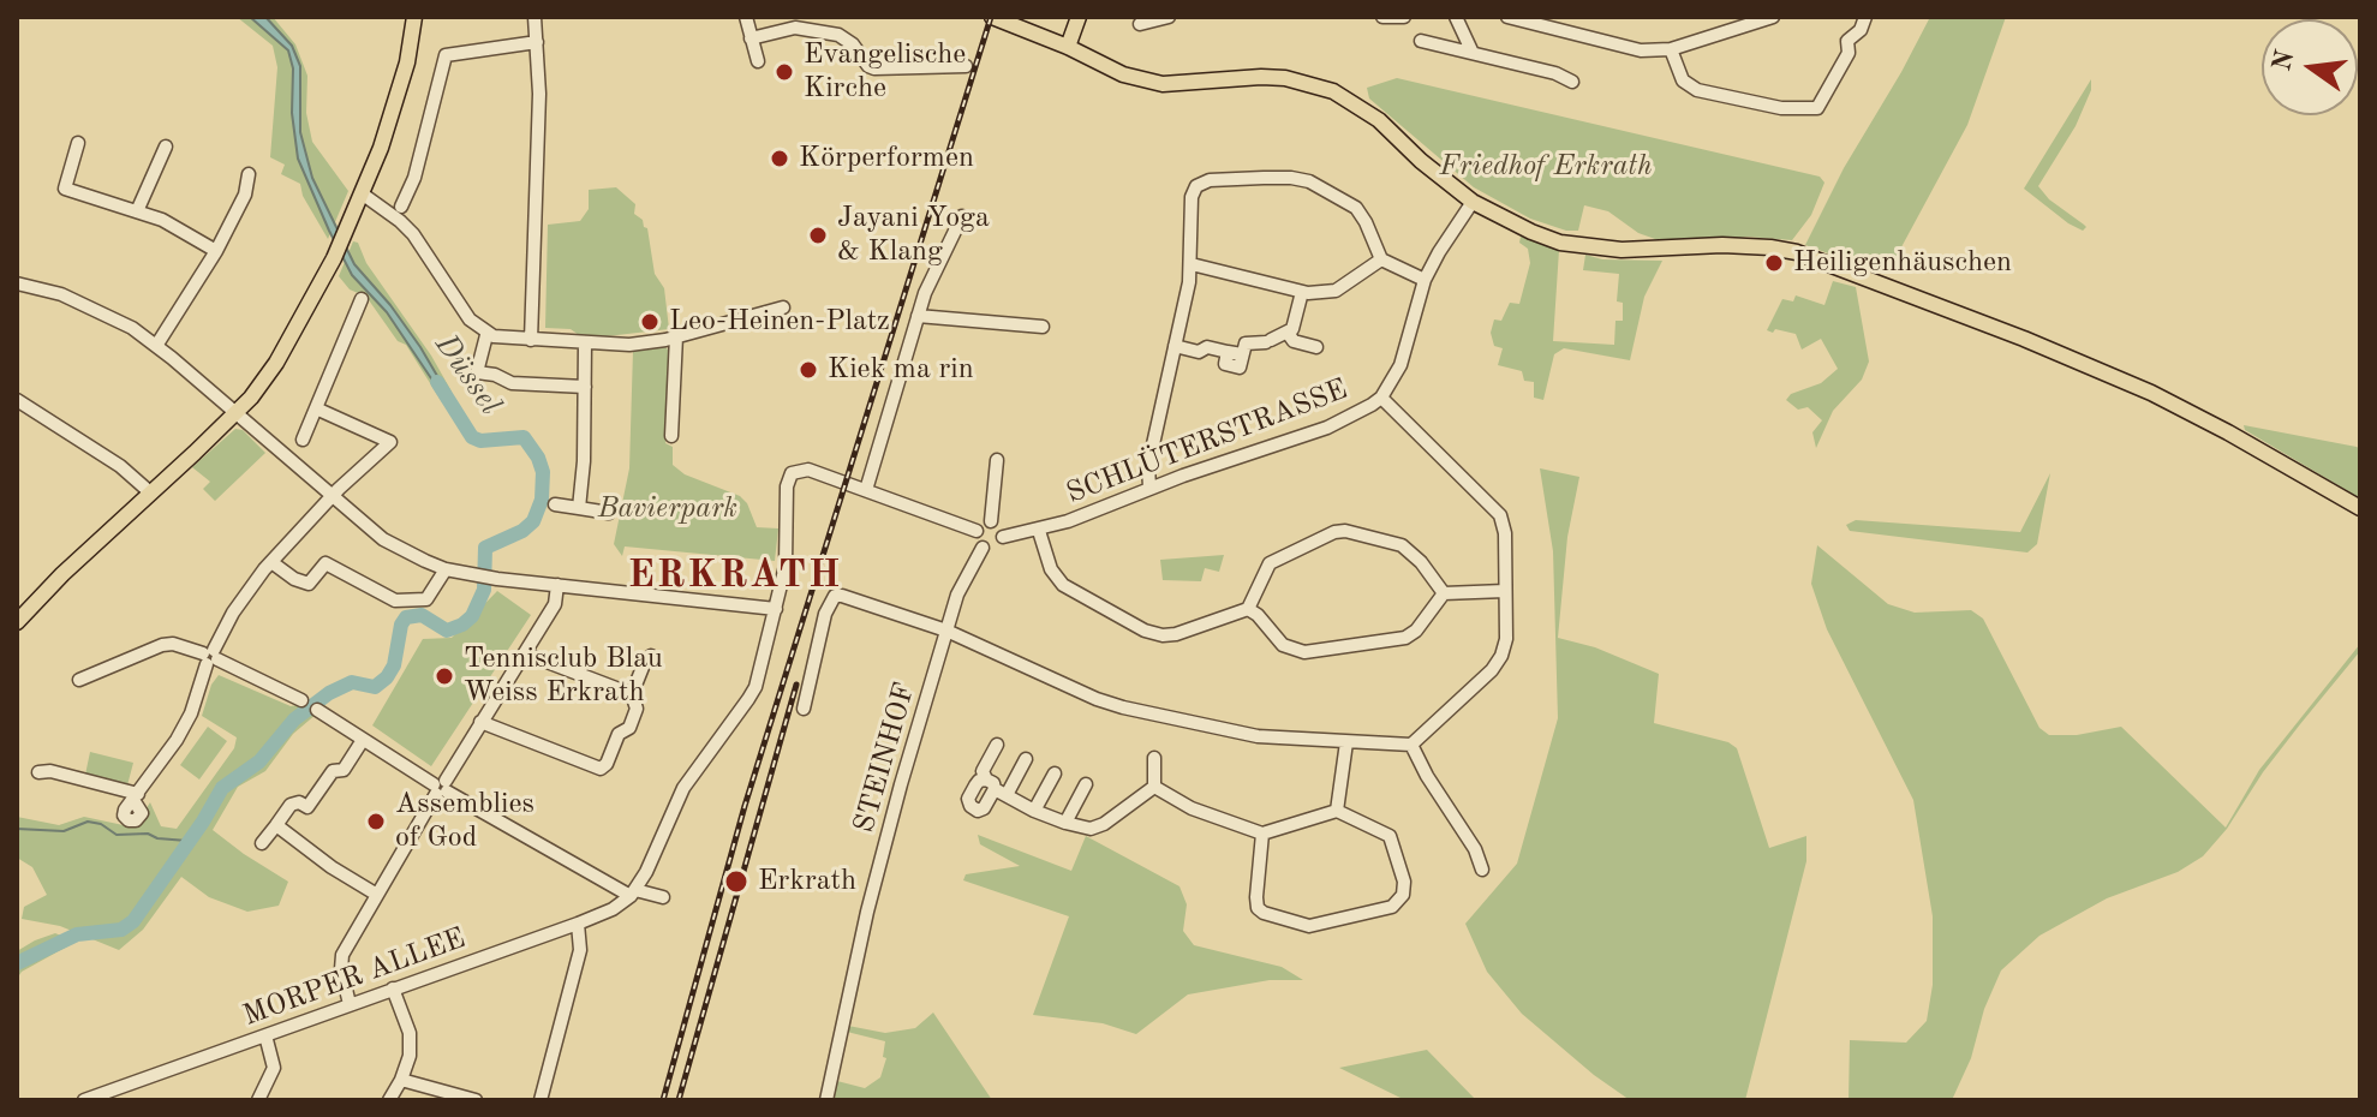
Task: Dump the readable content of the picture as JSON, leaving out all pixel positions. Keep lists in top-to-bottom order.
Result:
{
  "streets": {
    "street": ["SCHLÜTERSTRASSE", "STEINHOF", "MORPER ALLEE"]
  },
  "crossings": [
    ["SCHLÜTERSTRASSE", "STEINHOF"]
  ],
  "districts": ["ERKRATH"],
  "water": ["Düssel"],
  "parks": ["Friedhof Erkrath", "Bavierpark"],
  "places": [
    "Evangelische Kirche",
    "Körperformen",
    "Jayani Yoga & Klang",
    "Heiligenhäuschen",
    "Leo-Heinen-Platz",
    "Kiek ma rin",
    "Tennisclub Blau Weiss Erkrath",
    "Assemblies of God",
    "Erkrath"
  ],
  "north": "left"
}
